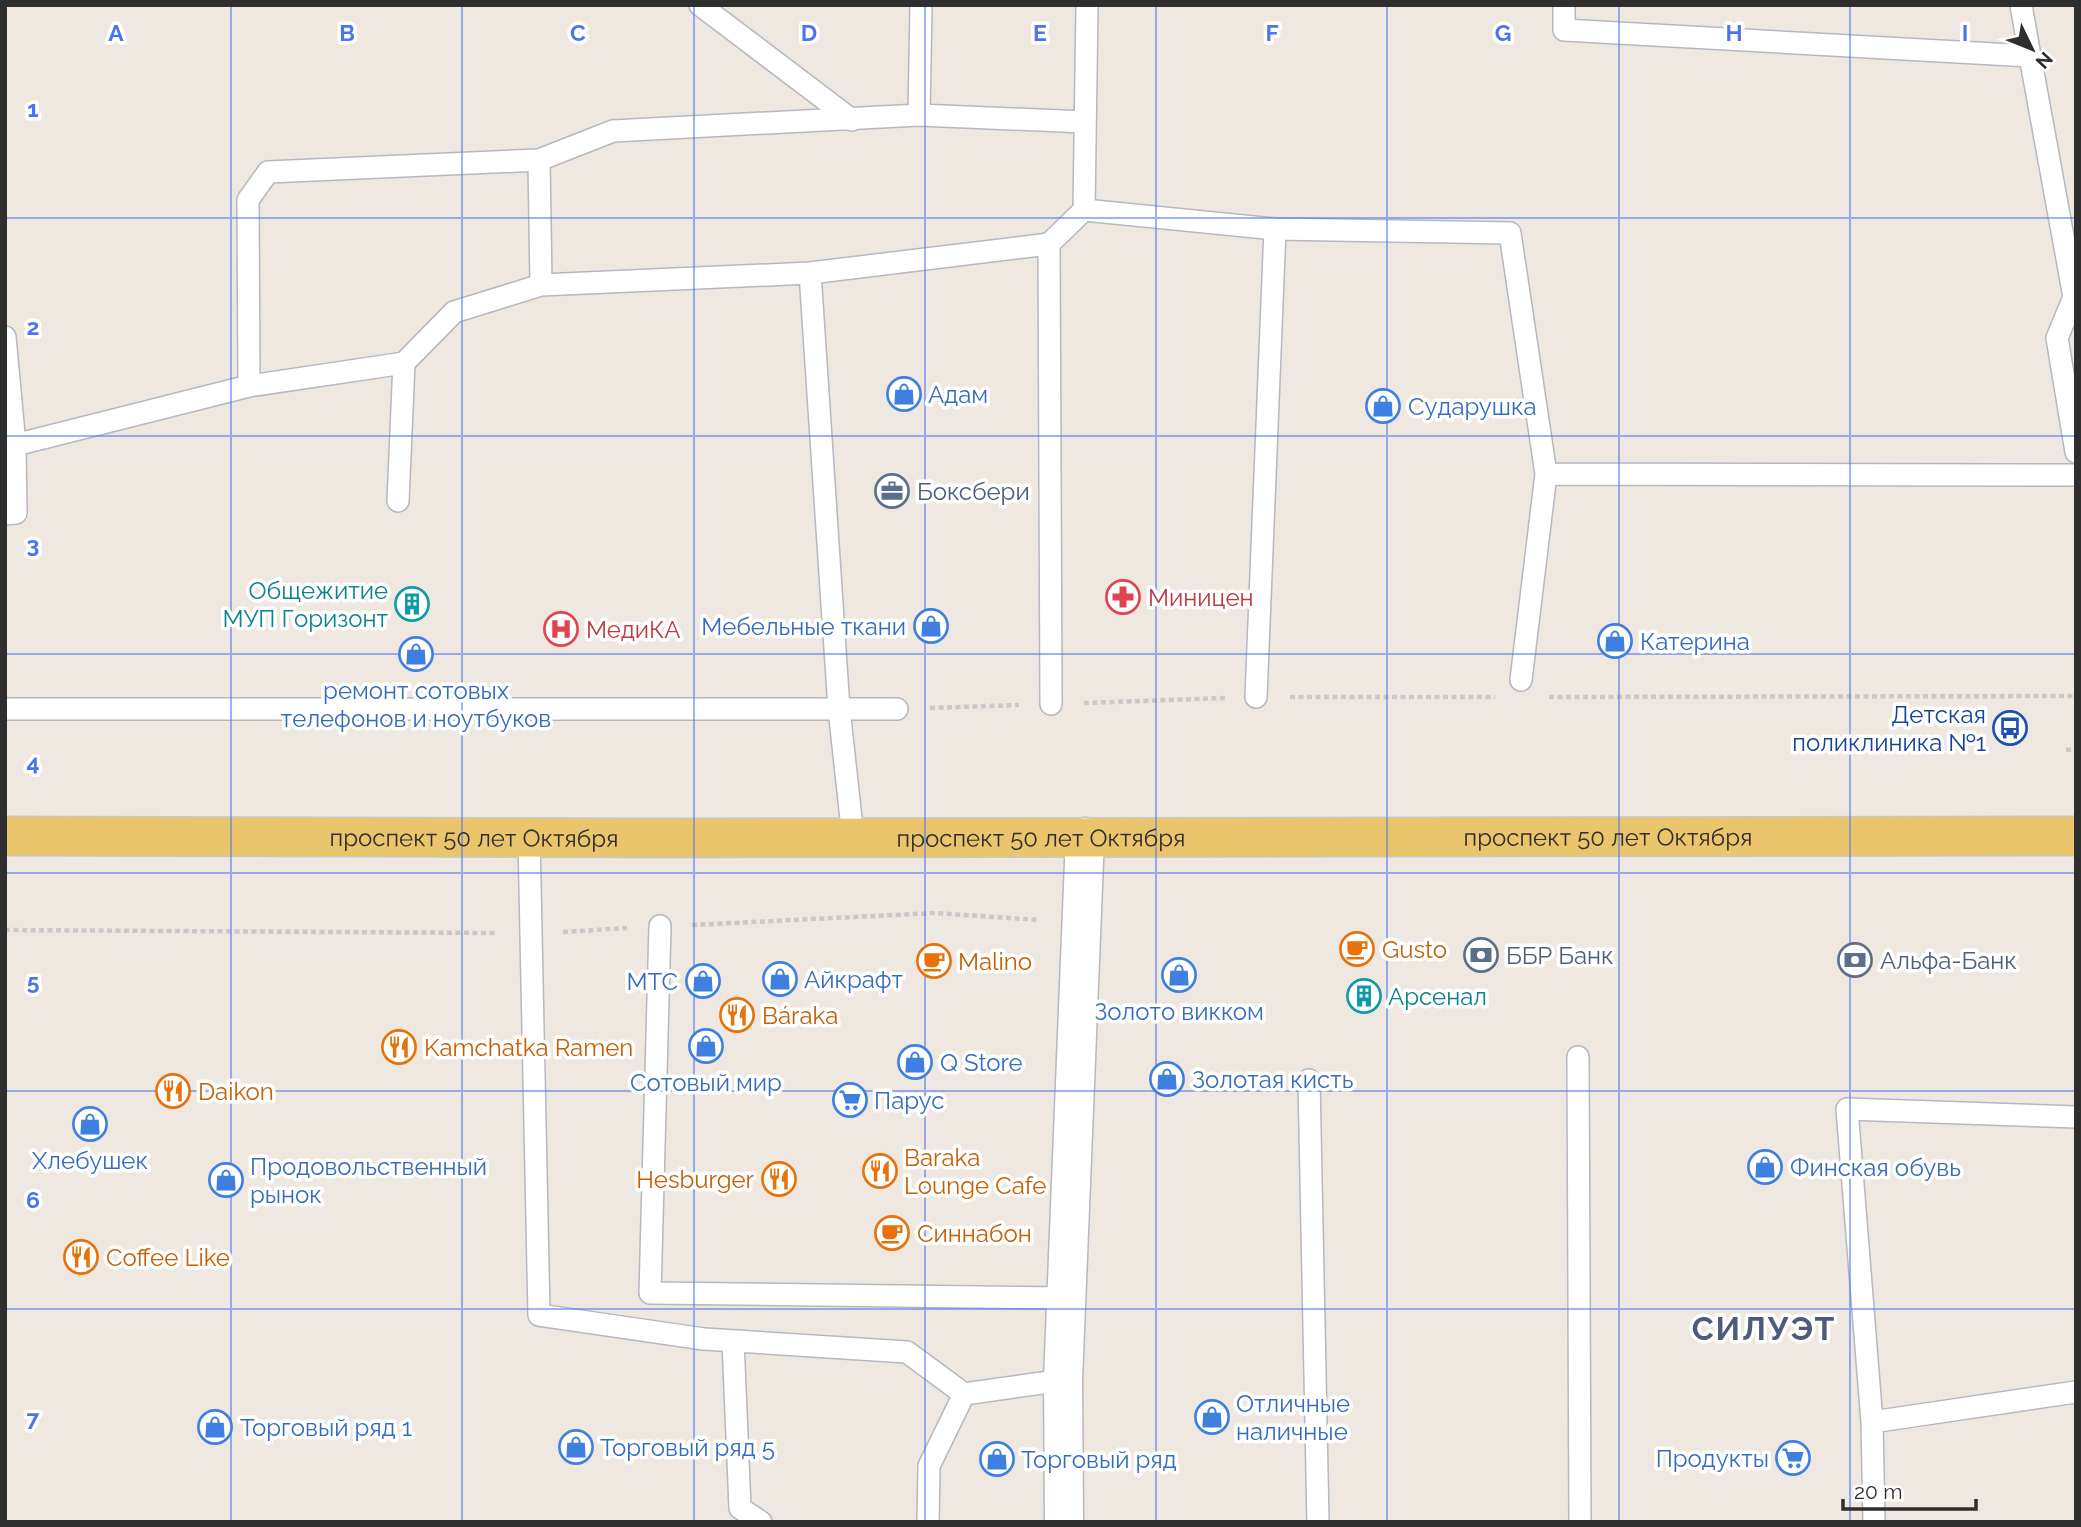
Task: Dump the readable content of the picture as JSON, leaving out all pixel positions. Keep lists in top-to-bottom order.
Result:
{
  "streets": {
    "main road": ["проспект 50 лет Октября"]
  },
  "districts": ["СИЛУЭТ"],
  "places": {
    "shop": [
      "Адам",
      "Сударушка",
      "Мебельные ткани",
      "Катерина",
      "ремонт сотовых телефонов и ноутбуков",
      "Золото викком",
      "Айкрафт",
      "МТС",
      "Сотовый мир",
      "Q Store",
      "Золотая кисть",
      "Хлебушек",
      "Финская обувь",
      "Продовольственный рынок",
      "Отличные наличные",
      "Торговый ряд 1",
      "Торговый ряд 5",
      "Торговый ряд"
    ],
    "office": ["Боксбери"],
    "pharmacy": ["Миницен"],
    "building": ["Общежитие МУП Горизонт", "Арсенал"],
    "hospital": ["МедиКА"],
    "bus stop": ["Детская поликлиника №1"],
    "cafe": ["Gusto", "Malino", "Синнабон"],
    "bank": ["ББР Банк", "Альфа-Банк"],
    "restaurant": [
      "Báraka",
      "Kamchatka Ramen",
      "Daikon",
      "Baraka Lounge Cafe",
      "Hesburger",
      "Coffee Like"
    ],
    "supermarket": ["Парус", "Продукты"]
  },
  "scale_bar": "20 m",
  "north": "bottom right",
  "grid": {
    "columns": [
      "A",
      "B",
      "C",
      "D",
      "E",
      "F",
      "G",
      "H",
      "I"
    ],
    "rows": [
      "1",
      "2",
      "3",
      "4",
      "5",
      "6",
      "7"
    ]
  }
}
